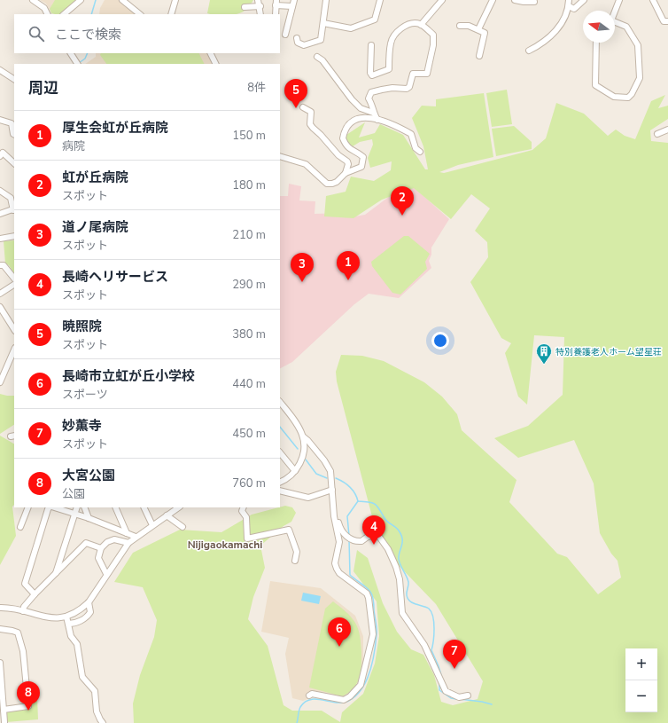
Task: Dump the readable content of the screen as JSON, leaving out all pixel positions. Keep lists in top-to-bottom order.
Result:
{
  "districts": ["Nijigaokamachi"],
  "places": {
    "building": ["特別養護老人ホーム望星荘"]
  },
  "north": "left",
  "page": {
    "search": "ここで検索",
    "heading": ["周辺", "8件"],
    "pins": [
      "5",
      "2",
      "1",
      "3",
      "4",
      "6",
      "7",
      "8"
    ],
    "list": [
      {
        "mark": "1",
        "name": "厚生会虹が丘病院",
        "note": "病院",
        "value": "150 m"
      },
      {
        "mark": "2",
        "name": "虹が丘病院",
        "note": "スポット",
        "value": "180 m"
      },
      {
        "mark": "3",
        "name": "道ノ尾病院",
        "note": "スポット",
        "value": "210 m"
      },
      {
        "mark": "4",
        "name": "長崎ヘリサービス",
        "note": "スポット",
        "value": "290 m"
      },
      {
        "mark": "5",
        "name": "暁照院",
        "note": "スポット",
        "value": "380 m"
      },
      {
        "mark": "6",
        "name": "長崎市立虹が丘小学校",
        "note": "スポーツ",
        "value": "440 m"
      },
      {
        "mark": "7",
        "name": "妙薫寺",
        "note": "スポット",
        "value": "450 m"
      },
      {
        "mark": "8",
        "name": "大宮公園",
        "note": "公園",
        "value": "760 m"
      }
    ],
    "map_buttons": ["+", "−"]
  }
}
